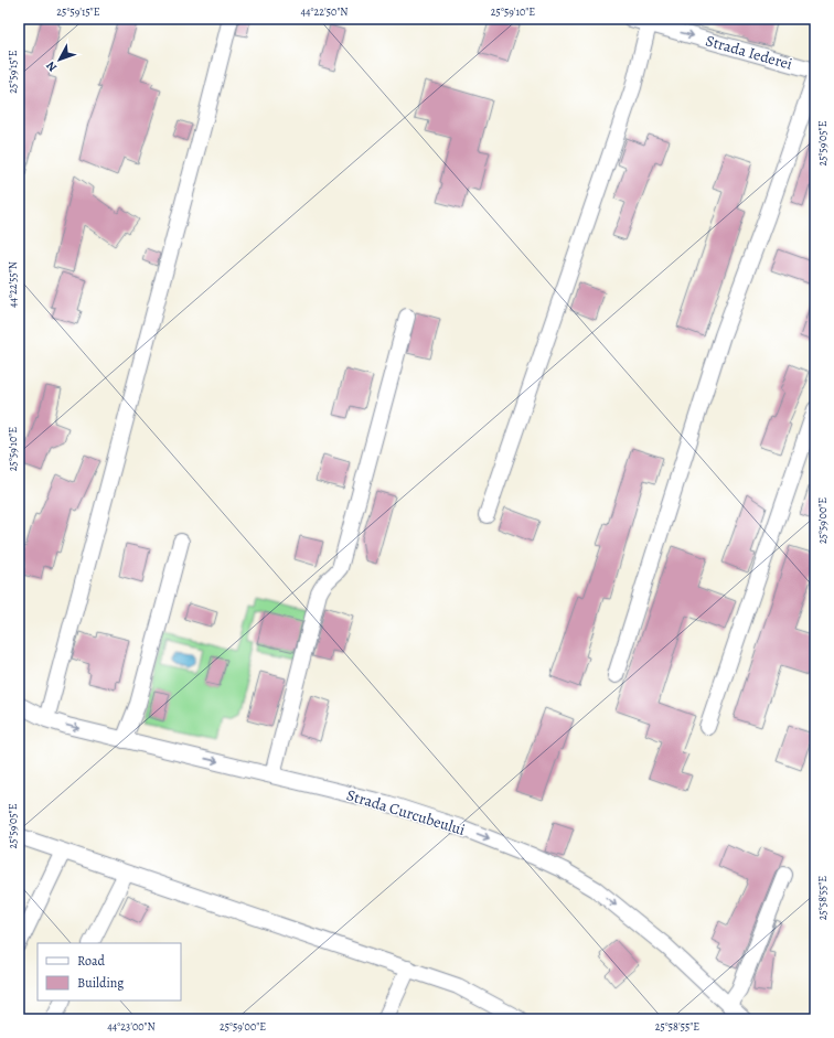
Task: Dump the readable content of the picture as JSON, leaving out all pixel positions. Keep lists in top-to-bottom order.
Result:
{
  "streets": {
    "street": ["Strada Iederei", "Strada Curcubeului"]
  },
  "one_way": ["Strada Iederei", "Strada Curcubeului"],
  "legend": ["Road", "Building"],
  "north": "bottom left",
  "coordinates": [
    "25°59'15\"E",
    "44°22'50\"N",
    "25°59'10\"E",
    "25°59'05\"E",
    "44°22'55\"N",
    "25°59'00\"E",
    "25°58'55\"E",
    "44°23'00\"N"
  ]
}
